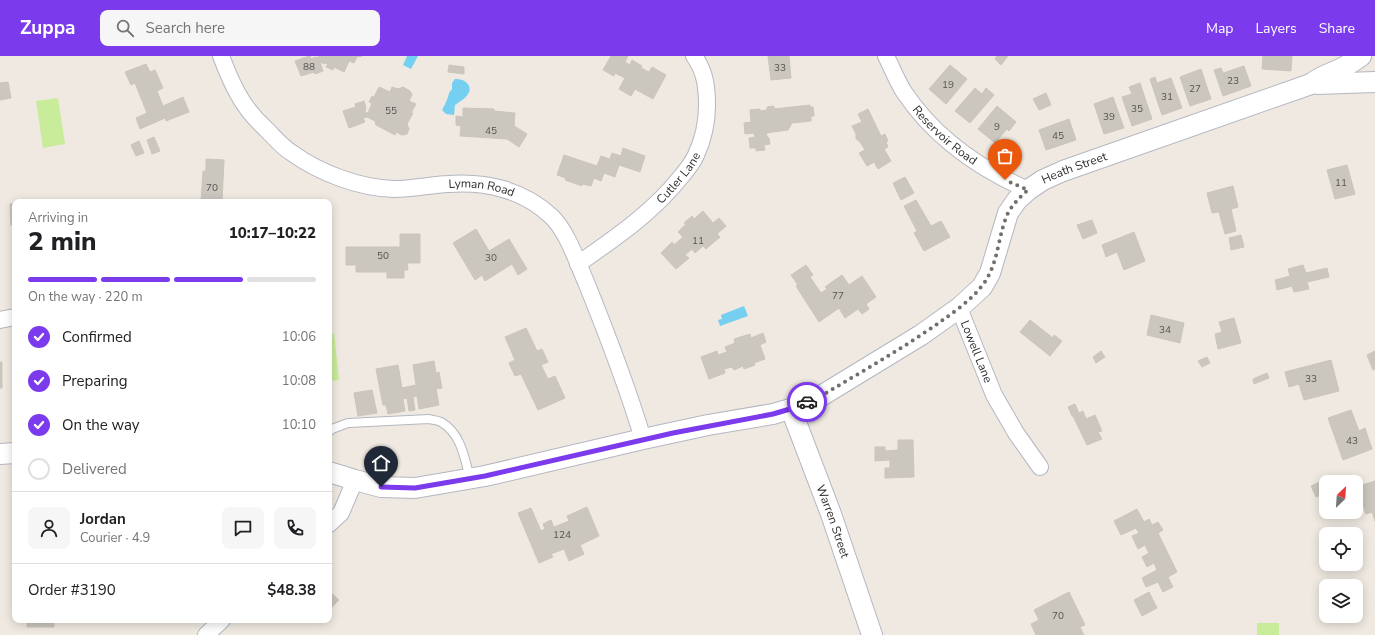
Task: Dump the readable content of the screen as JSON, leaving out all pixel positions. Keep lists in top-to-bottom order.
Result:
{
  "streets": {
    "street": [
      "Reservoir Road",
      "Heath Street",
      "Cutler Lane",
      "Lyman Road",
      "Lowell Lane",
      "Warren Street"
    ]
  },
  "crossings": [
    ["Reservoir Road", "Heath Street"],
    ["Heath Street", "Lyman Road"],
    ["Heath Street", "Lowell Lane"],
    ["Heath Street", "Warren Street"],
    ["Cutler Lane", "Lyman Road"]
  ],
  "house_numbers": [
    "88",
    "33",
    "23",
    "19",
    "27",
    "31",
    "35",
    "55",
    "39",
    "9",
    "45",
    "45",
    "11",
    "70",
    "11",
    "50",
    "30",
    "77",
    "34",
    "33",
    "43",
    "124",
    "70"
  ],
  "north": "top right",
  "page": {
    "header": "Zuppa",
    "search": "Search here",
    "nav": ["Map", "Layers", "Share"],
    "heading": ["2 min", "Arriving in", "10:17–10:22"],
    "panel": [
      "Jordan",
      "Courier · 4.9",
      "Order #3190",
      "$48.38"
    ],
    "bar": "On the way · 220 m",
    "list": [
      ["Confirmed", "10:06"],
      ["Preparing", "10:08"],
      ["On the way", "10:10"],
      "Delivered"
    ]
  }
}
